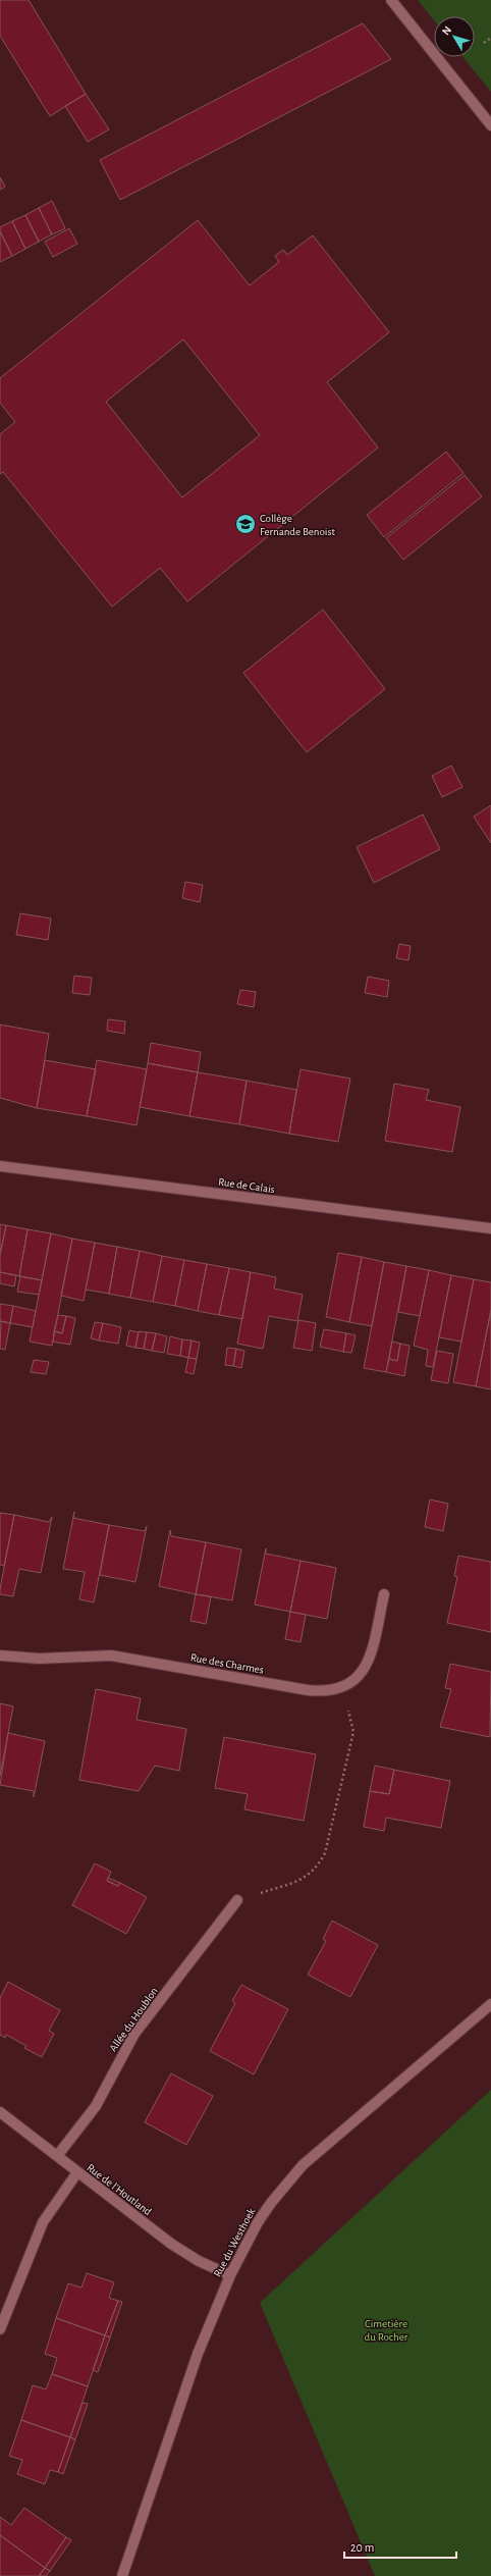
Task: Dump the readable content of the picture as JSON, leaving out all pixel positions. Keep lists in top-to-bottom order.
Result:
{
  "streets": {
    "street": [
      "Rue de Calais",
      "Rue des Charmes",
      "Allée du Houblon",
      "Rue de l'Houtland",
      "Rue du Westhoek"
    ]
  },
  "crossings": [
    ["Allée du Houblon", "Rue de l'Houtland"],
    ["Rue de l'Houtland", "Rue du Westhoek"]
  ],
  "parks": ["Cimetière du Rocher"],
  "places": {
    "school or university": ["Collège Fernande Benoist"]
  },
  "scale_bar": "20 m",
  "north": "top left"
}
